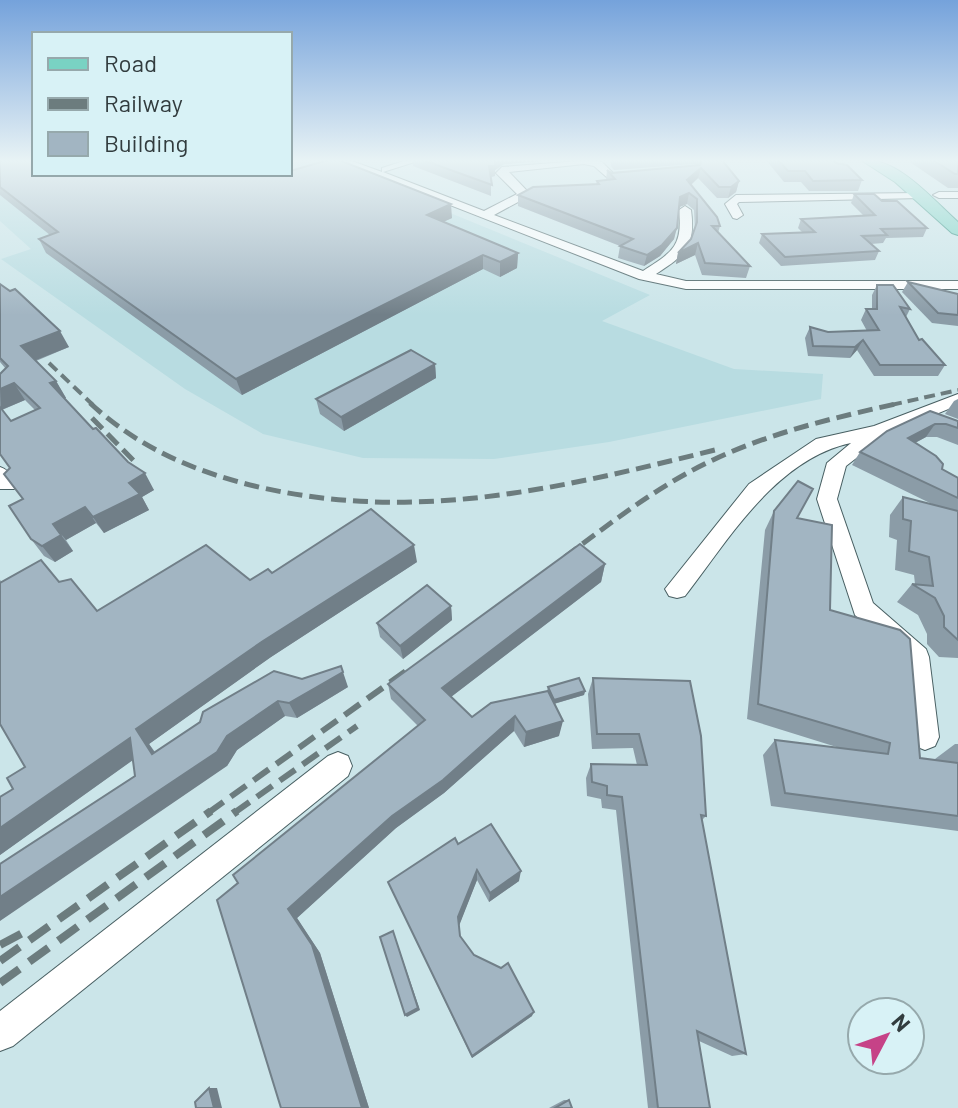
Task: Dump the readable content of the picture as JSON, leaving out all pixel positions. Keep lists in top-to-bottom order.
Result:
{
  "legend": ["Road", "Railway", "Building"],
  "north": "top right"
}
